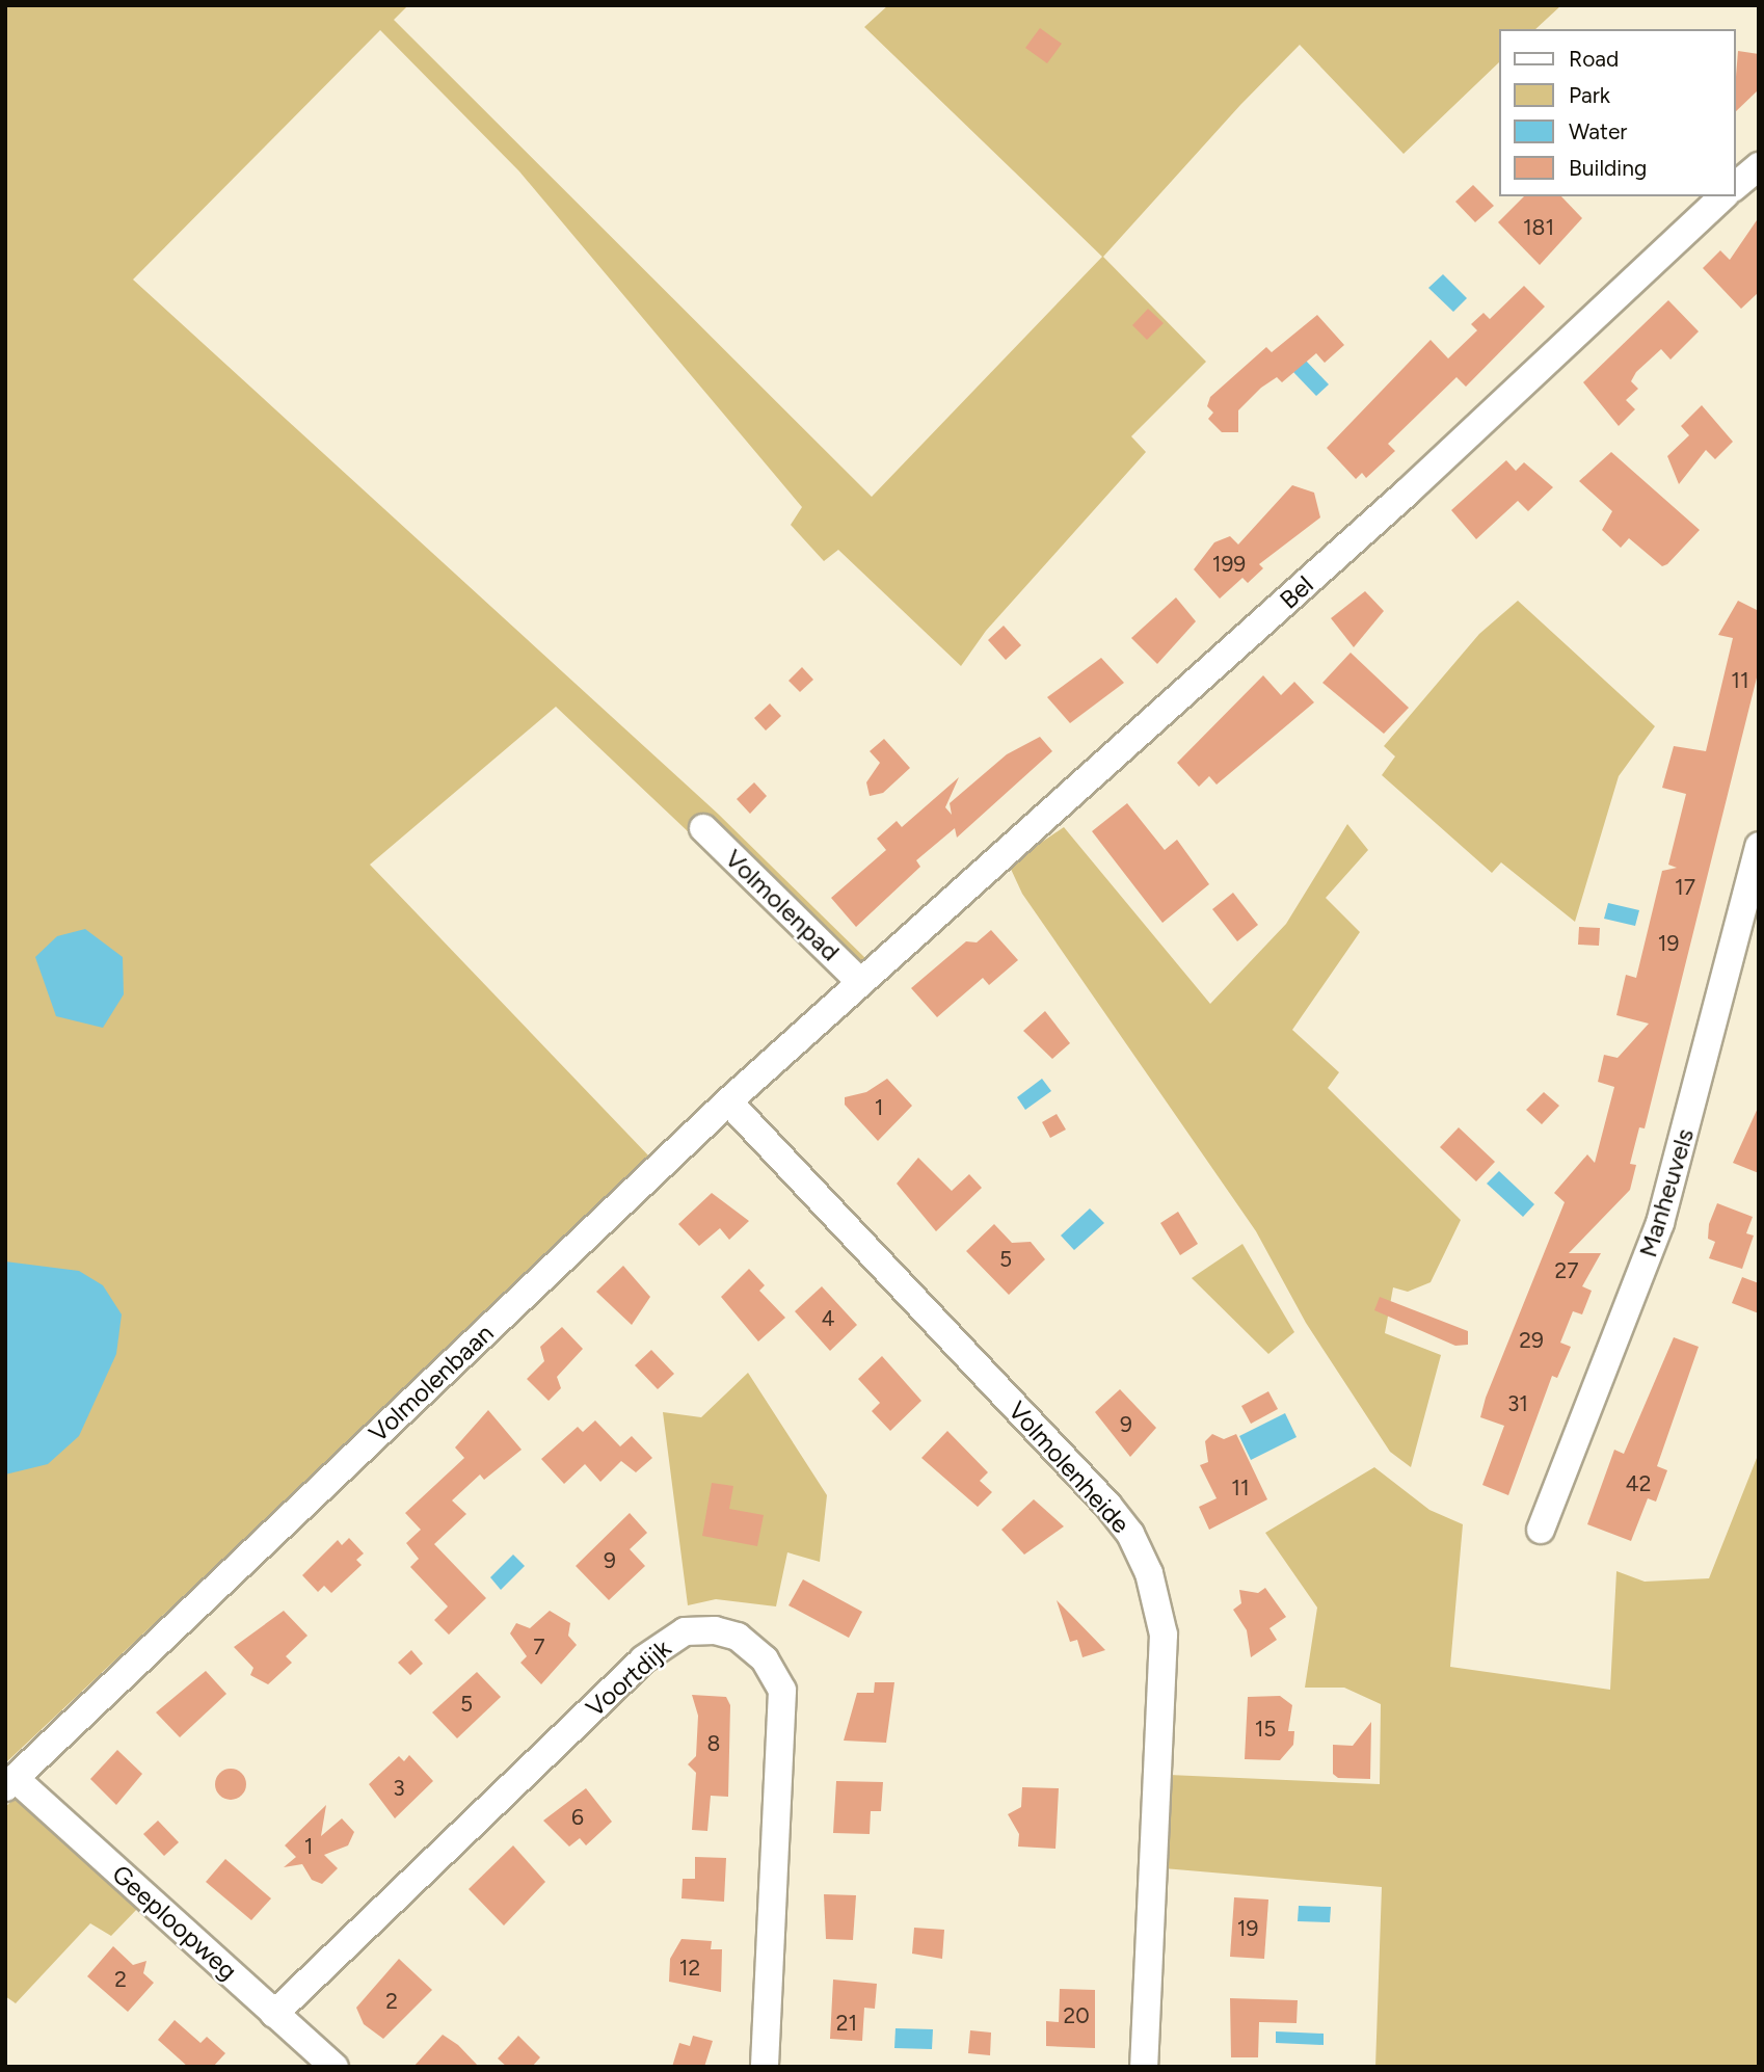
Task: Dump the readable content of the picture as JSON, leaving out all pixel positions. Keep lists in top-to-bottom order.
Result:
{
  "streets": {
    "street": [
      "Bel",
      "Volmolenpad",
      "Manheuvels",
      "Volmolenbaan",
      "Volmolenheide",
      "Voortdijk",
      "Geeploopweg"
    ]
  },
  "crossings": [
    ["Bel", "Volmolenpad"],
    ["Bel", "Volmolenbaan"],
    ["Volmolenpad", "Volmolenbaan"],
    ["Volmolenbaan", "Volmolenheide"],
    ["Volmolenbaan", "Geeploopweg"],
    ["Voortdijk", "Geeploopweg"]
  ],
  "house_numbers": [
    "181",
    "199",
    "11",
    "17",
    "19",
    "1",
    "5",
    "27",
    "4",
    "29",
    "31",
    "9",
    "42",
    "11",
    "9",
    "7",
    "5",
    "15",
    "8",
    "3",
    "6",
    "1",
    "19",
    "12",
    "2",
    "2",
    "20",
    "21"
  ],
  "legend": [
    "Road",
    "Park",
    "Water",
    "Building"
  ]
}
